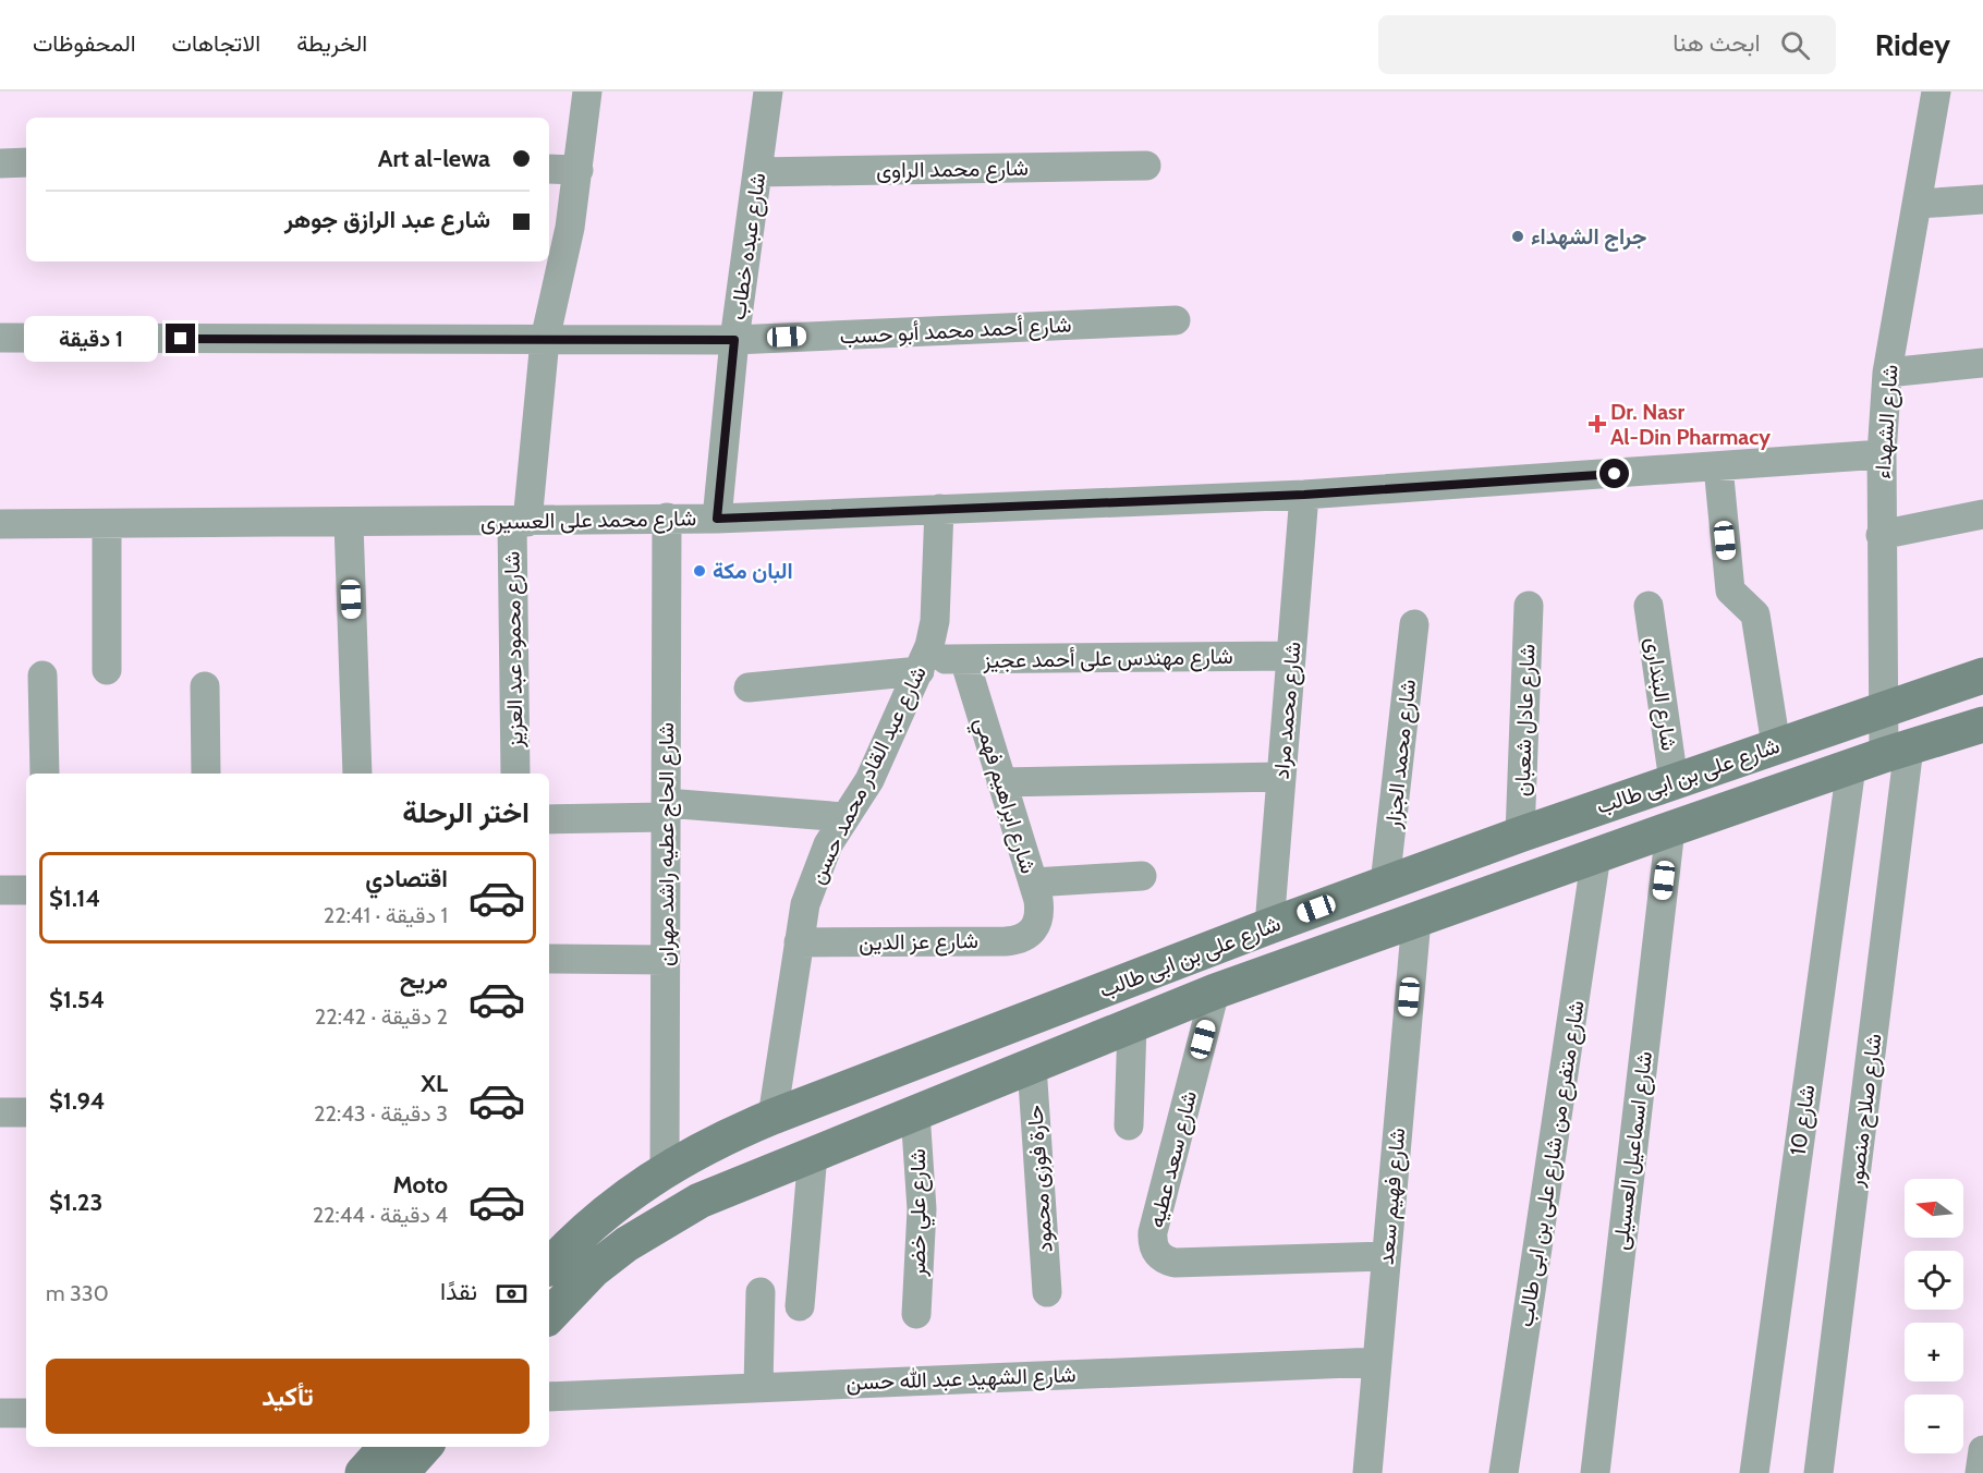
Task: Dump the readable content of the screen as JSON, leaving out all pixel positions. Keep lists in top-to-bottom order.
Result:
{
  "streets": {
    "street": [
      "شارع محمد الراوى",
      "شارع عبده خطاب",
      "شارع أحمد محمد أبو حسب",
      "شارع الشهداء",
      "شارع محمد على العسيرى",
      "شارع محمود عبد العزيز",
      "شارع مهندس على أحمد عجيز",
      "شارع البندارى",
      "شارع محمد مراد",
      "شارع عادل شعبان",
      "شارع محمد الجزار",
      "شارع عبد القادر محمد حسن",
      "شارع على بن ابى طالب",
      "شارع ابراهيم فهمي",
      "شارع الحاج عطيه راشد مهران",
      "شارع عز الدين",
      "شارع صلاح منصور",
      "شارع 10",
      "شارع اسماعيل العسيلى",
      "شارع سعد عطيه",
      "شارع متفرع من شارع على بن ابى طالب",
      "حارة فوزى محمود",
      "شارع فهيم سعد",
      "شارع علي خضر",
      "شارع الشهيد عبد الله حسن"
    ]
  },
  "crossings": [
    ["شارع محمد الراوى", "شارع عبده خطاب"],
    ["شارع عبده خطاب", "شارع أحمد محمد أبو حسب"],
    ["شارع عبده خطاب", "شارع محمد على العسيرى"],
    ["شارع أحمد محمد أبو حسب", "شارع محمود عبد العزيز"],
    ["شارع الشهداء", "شارع محمد على العسيرى"],
    ["شارع الشهداء", "شارع على بن ابى طالب"],
    ["شارع الشهداء", "شارع صلاح منصور"],
    ["شارع محمد على العسيرى", "شارع محمود عبد العزيز"],
    ["شارع محمد على العسيرى", "شارع محمد مراد"],
    ["شارع محمد على العسيرى", "شارع عبد القادر محمد حسن"],
    ["شارع محمد على العسيرى", "شارع الحاج عطيه راشد مهران"],
    ["شارع مهندس على أحمد عجيز", "شارع محمد مراد"],
    ["شارع مهندس على أحمد عجيز", "شارع عبد القادر محمد حسن"],
    ["شارع مهندس على أحمد عجيز", "شارع ابراهيم فهمي"],
    ["شارع البندارى", "شارع على بن ابى طالب"],
    ["شارع محمد مراد", "شارع على بن ابى طالب"],
    ["شارع عادل شعبان", "شارع على بن ابى طالب"],
    ["شارع محمد الجزار", "شارع على بن ابى طالب"],
    ["شارع عبد القادر محمد حسن", "شارع على بن ابى طالب"],
    ["شارع عبد القادر محمد حسن", "شارع عز الدين"],
    ["شارع على بن ابى طالب", "شارع الحاج عطيه راشد مهران"],
    ["شارع على بن ابى طالب", "شارع صلاح منصور"],
    ["شارع على بن ابى طالب", "شارع 10"],
    ["شارع على بن ابى طالب", "شارع اسماعيل العسيلى"],
    ["شارع على بن ابى طالب", "شارع سعد عطيه"],
    ["شارع على بن ابى طالب", "شارع متفرع من شارع على بن ابى طالب"],
    ["شارع على بن ابى طالب", "حارة فوزى محمود"],
    ["شارع على بن ابى طالب", "شارع فهيم سعد"],
    ["شارع على بن ابى طالب", "شارع علي خضر"],
    ["شارع ابراهيم فهمي", "شارع عز الدين"],
    ["شارع سعد عطيه", "شارع فهيم سعد"],
    ["شارع فهيم سعد", "شارع الشهيد عبد الله حسن"]
  ],
  "places": {
    "other": ["جراج الشهداء", "البان مكة"],
    "health": ["Dr. Nasr Al-Din Pharmacy"]
  },
  "north": "left",
  "page": {
    "header": "Ridey",
    "search": "ابحث هنا",
    "nav": ["الخريطة", "الاتجاهات", "المحفوظات"],
    "banner": ["Art al-lewa", "شارع عبد الرازق جوهر"],
    "bubble": "1 دقيقة",
    "heading": "اختر الرحلة",
    "list": [
      {
        "name": "اقتصادي",
        "note": "1 دقيقة · 22:41",
        "value": "$1.14"
      },
      {
        "name": "مريح",
        "note": "2 دقيقة · 22:42",
        "value": "$1.54"
      },
      {
        "name": "XL",
        "note": "3 دقيقة · 22:43",
        "value": "$1.94"
      },
      {
        "name": "Moto",
        "note": "4 دقيقة · 22:44",
        "value": "$1.23"
      }
    ],
    "map_buttons": ["+", "−"],
    "pay": ["نقدًا", "330 m"],
    "buttons": "تأكيد"
  }
}
